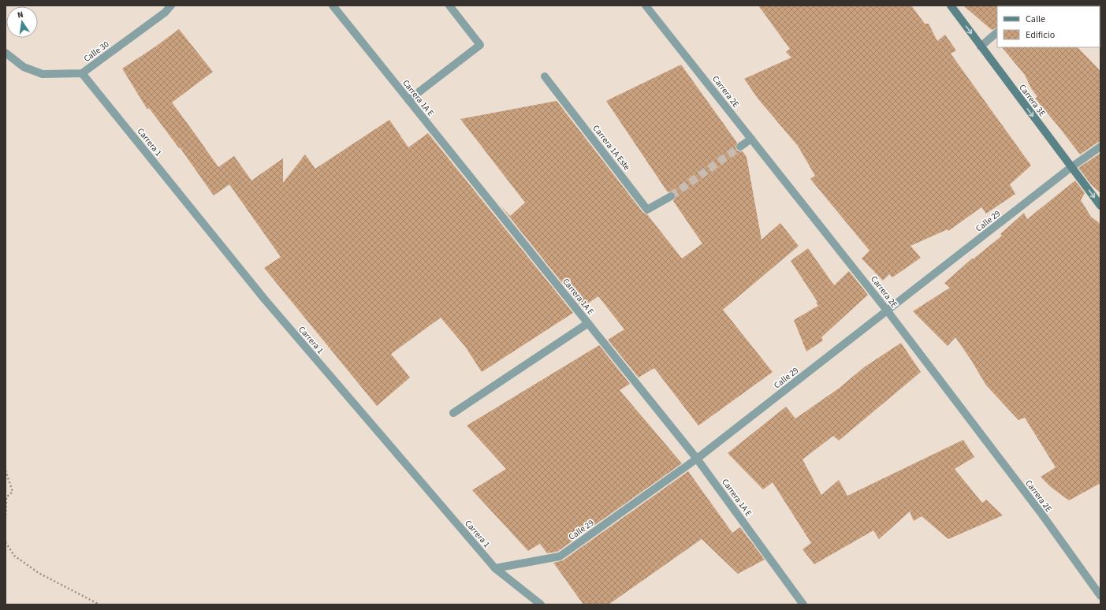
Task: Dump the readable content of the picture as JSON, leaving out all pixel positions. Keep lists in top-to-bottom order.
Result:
{
  "streets": {
    "main road": ["Carrera 3E"],
    "street": [
      "Calle 30",
      "Carrera 2E",
      "Carrera 1A E",
      "Carrera 1",
      "Carrera 1A Este",
      "Calle 29"
    ]
  },
  "crossings": [
    ["Calle 30", "Carrera 1"],
    ["Carrera 2E", "Calle 29"],
    ["Carrera 1A E", "Calle 29"],
    ["Carrera 3E", "Calle 29"],
    ["Carrera 1", "Calle 29"]
  ],
  "one_way": ["Carrera 3E"],
  "legend": ["Calle", "Edificio"],
  "north": "top"
}
